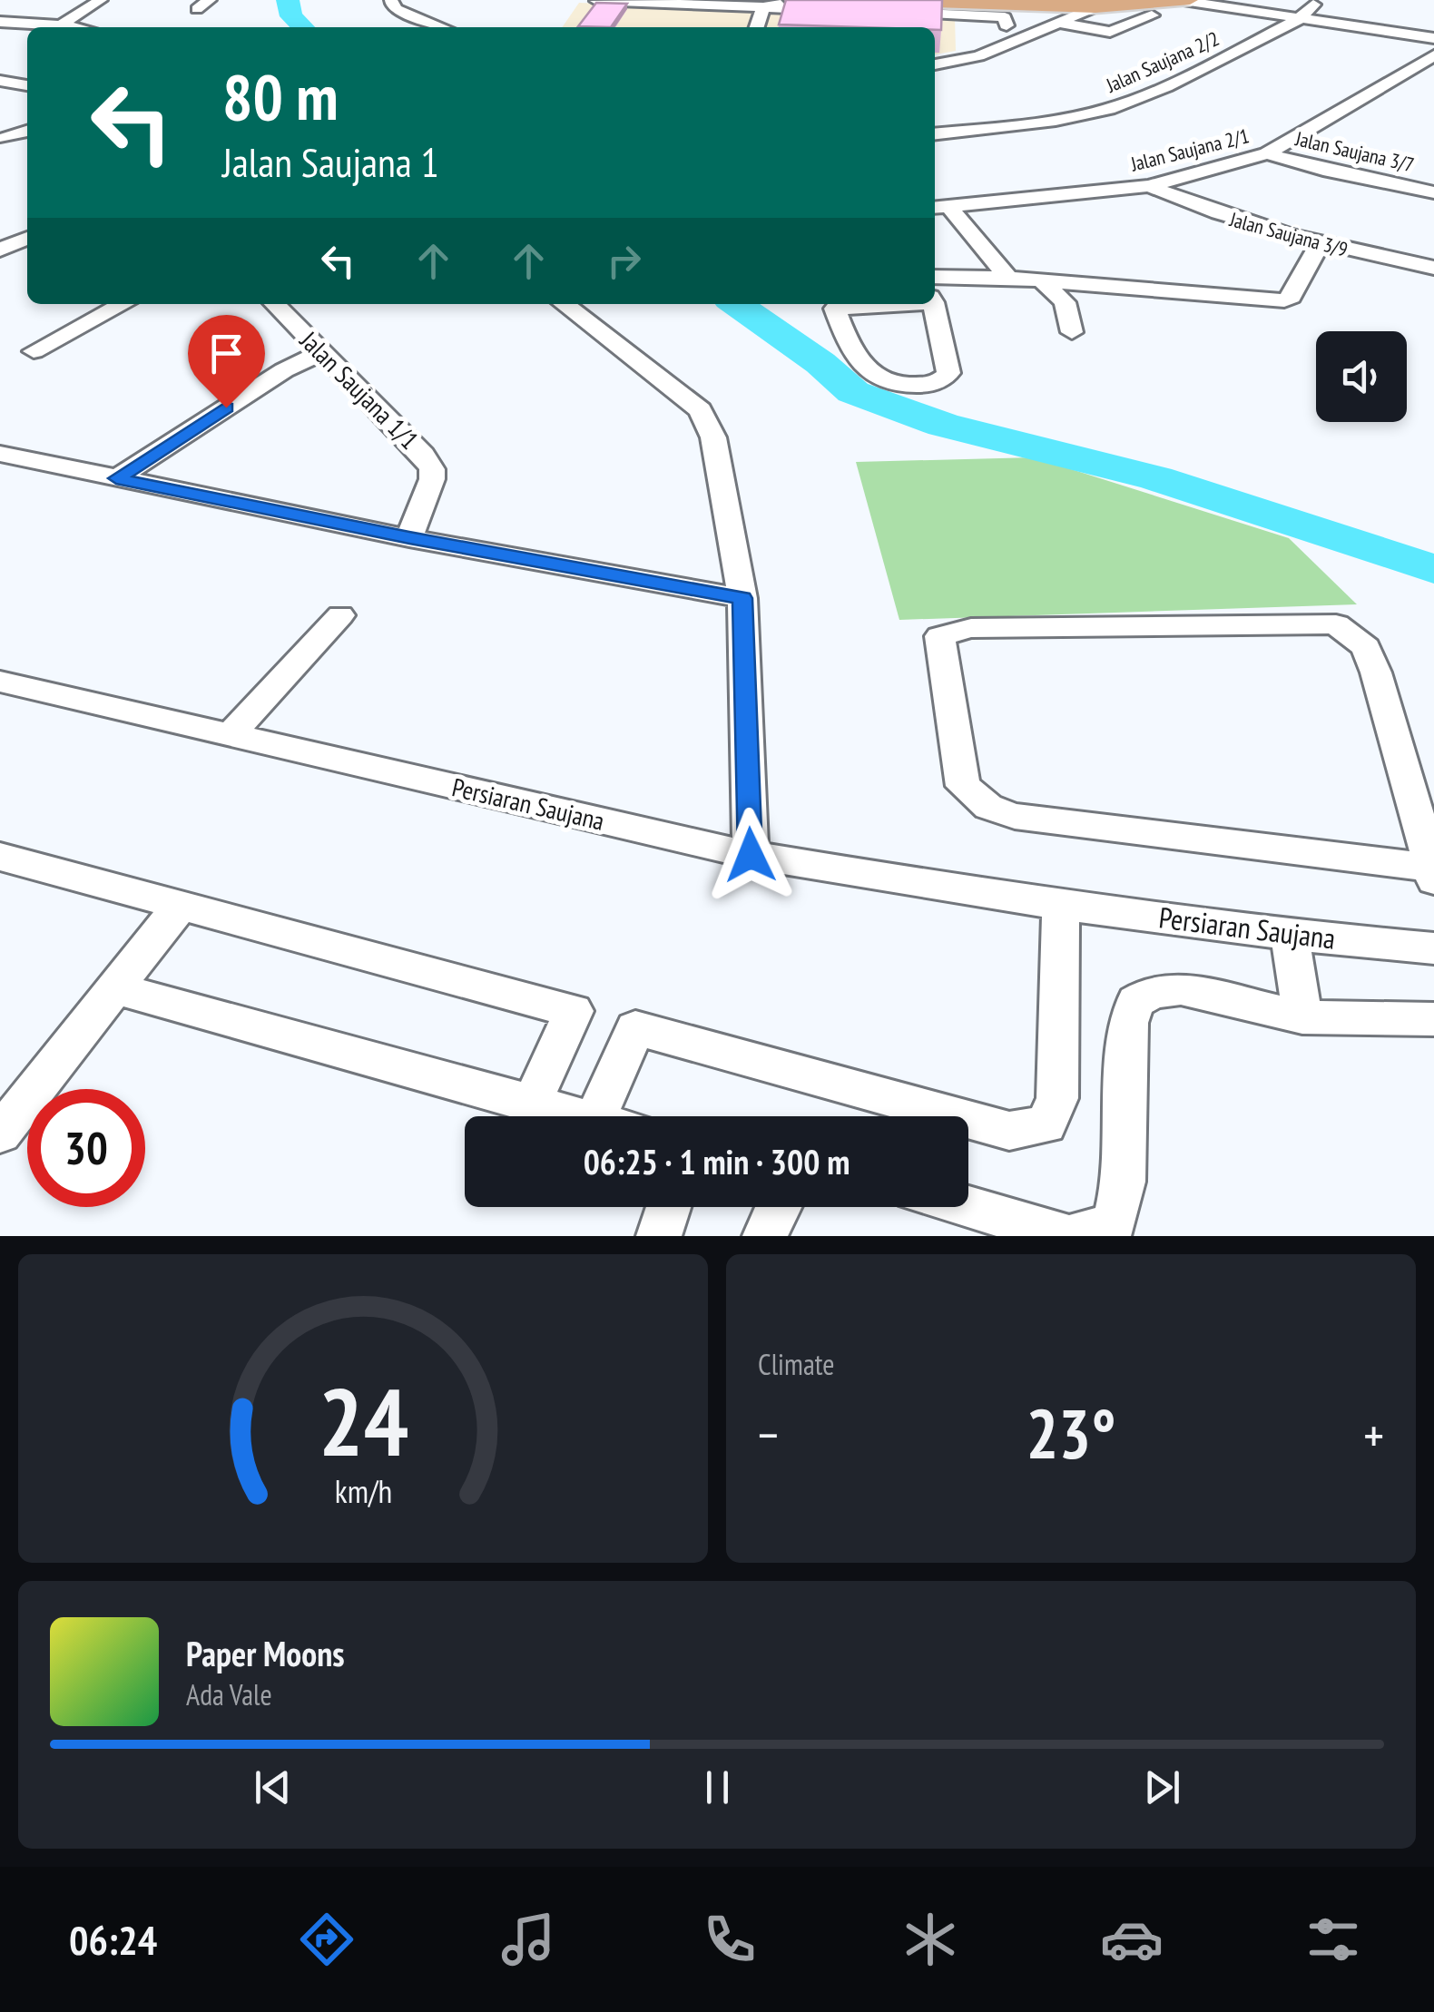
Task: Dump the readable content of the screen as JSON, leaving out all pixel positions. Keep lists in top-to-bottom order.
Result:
{
  "streets": {
    "street": [
      "Jalan Saujana 2/2",
      "Jalan Saujana 2/1",
      "Jalan Saujana 3/7",
      "Jalan Saujana 3/9",
      "Jalan Saujana 1/1",
      "Persiaran Saujana"
    ]
  },
  "crossings": [
    ["Jalan Saujana 2/1", "Jalan Saujana 3/7"],
    ["Jalan Saujana 2/1", "Jalan Saujana 3/9"]
  ],
  "page": {
    "turn": ["80 m", "Jalan Saujana 1"],
    "limit": "30",
    "trip": "06:25 · 1 min · 300 m",
    "tile": "Climate",
    "heat": ["−", "23°", "+"],
    "song": ["Paper Moons", "Ada Vale"],
    "tabs": "06:24",
    "gauge": ["24", "km/h"]
  }
}
